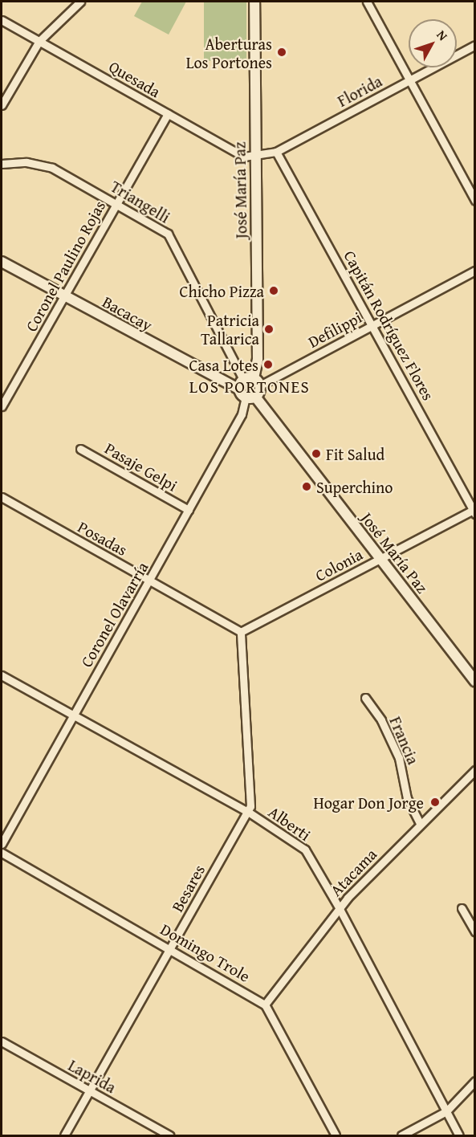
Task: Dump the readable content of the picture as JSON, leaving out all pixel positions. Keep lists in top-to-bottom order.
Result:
{
  "streets": {
    "street": [
      "Quesada",
      "Florida",
      "José María Paz",
      "Triangelli",
      "Coronel Paulino Rojas",
      "Bacacay",
      "Capitán Rodríguez Flores",
      "Defilippi",
      "Pasaje Gelpi",
      "Posadas",
      "Colonia",
      "Coronel Olavarría",
      "Francia",
      "Alberti",
      "Atacama",
      "Besares",
      "Domingo Trole",
      "Laprida"
    ]
  },
  "crossings": [
    ["Quesada", "Florida"],
    ["Quesada", "José María Paz"],
    ["Quesada", "Coronel Paulino Rojas"],
    ["Florida", "José María Paz"],
    ["Florida", "Capitán Rodríguez Flores"],
    ["José María Paz", "Triangelli"],
    ["José María Paz", "Bacacay"],
    ["José María Paz", "Defilippi"],
    ["José María Paz", "Colonia"],
    ["José María Paz", "Coronel Olavarría"],
    ["Triangelli", "Coronel Paulino Rojas"],
    ["Triangelli", "Defilippi"],
    ["Coronel Paulino Rojas", "Bacacay"],
    ["Bacacay", "Coronel Olavarría"],
    ["Capitán Rodríguez Flores", "Defilippi"],
    ["Capitán Rodríguez Flores", "Colonia"],
    ["Pasaje Gelpi", "Coronel Olavarría"],
    ["Posadas", "Colonia"],
    ["Posadas", "Coronel Olavarría"],
    ["Posadas", "Besares"],
    ["Colonia", "Besares"],
    ["Coronel Olavarría", "Alberti"],
    ["Francia", "Atacama"],
    ["Alberti", "Atacama"],
    ["Alberti", "Besares"],
    ["Atacama", "Domingo Trole"],
    ["Besares", "Domingo Trole"],
    ["Besares", "Laprida"]
  ],
  "districts": ["LOS PORTONES"],
  "places": [
    "Aberturas Los Portones",
    "Chicho Pizza",
    "Patricia Tallarica",
    "Casa Lotes",
    "Fit Salud",
    "Superchino",
    "Hogar Don Jorge"
  ],
  "north": "top right"
}
